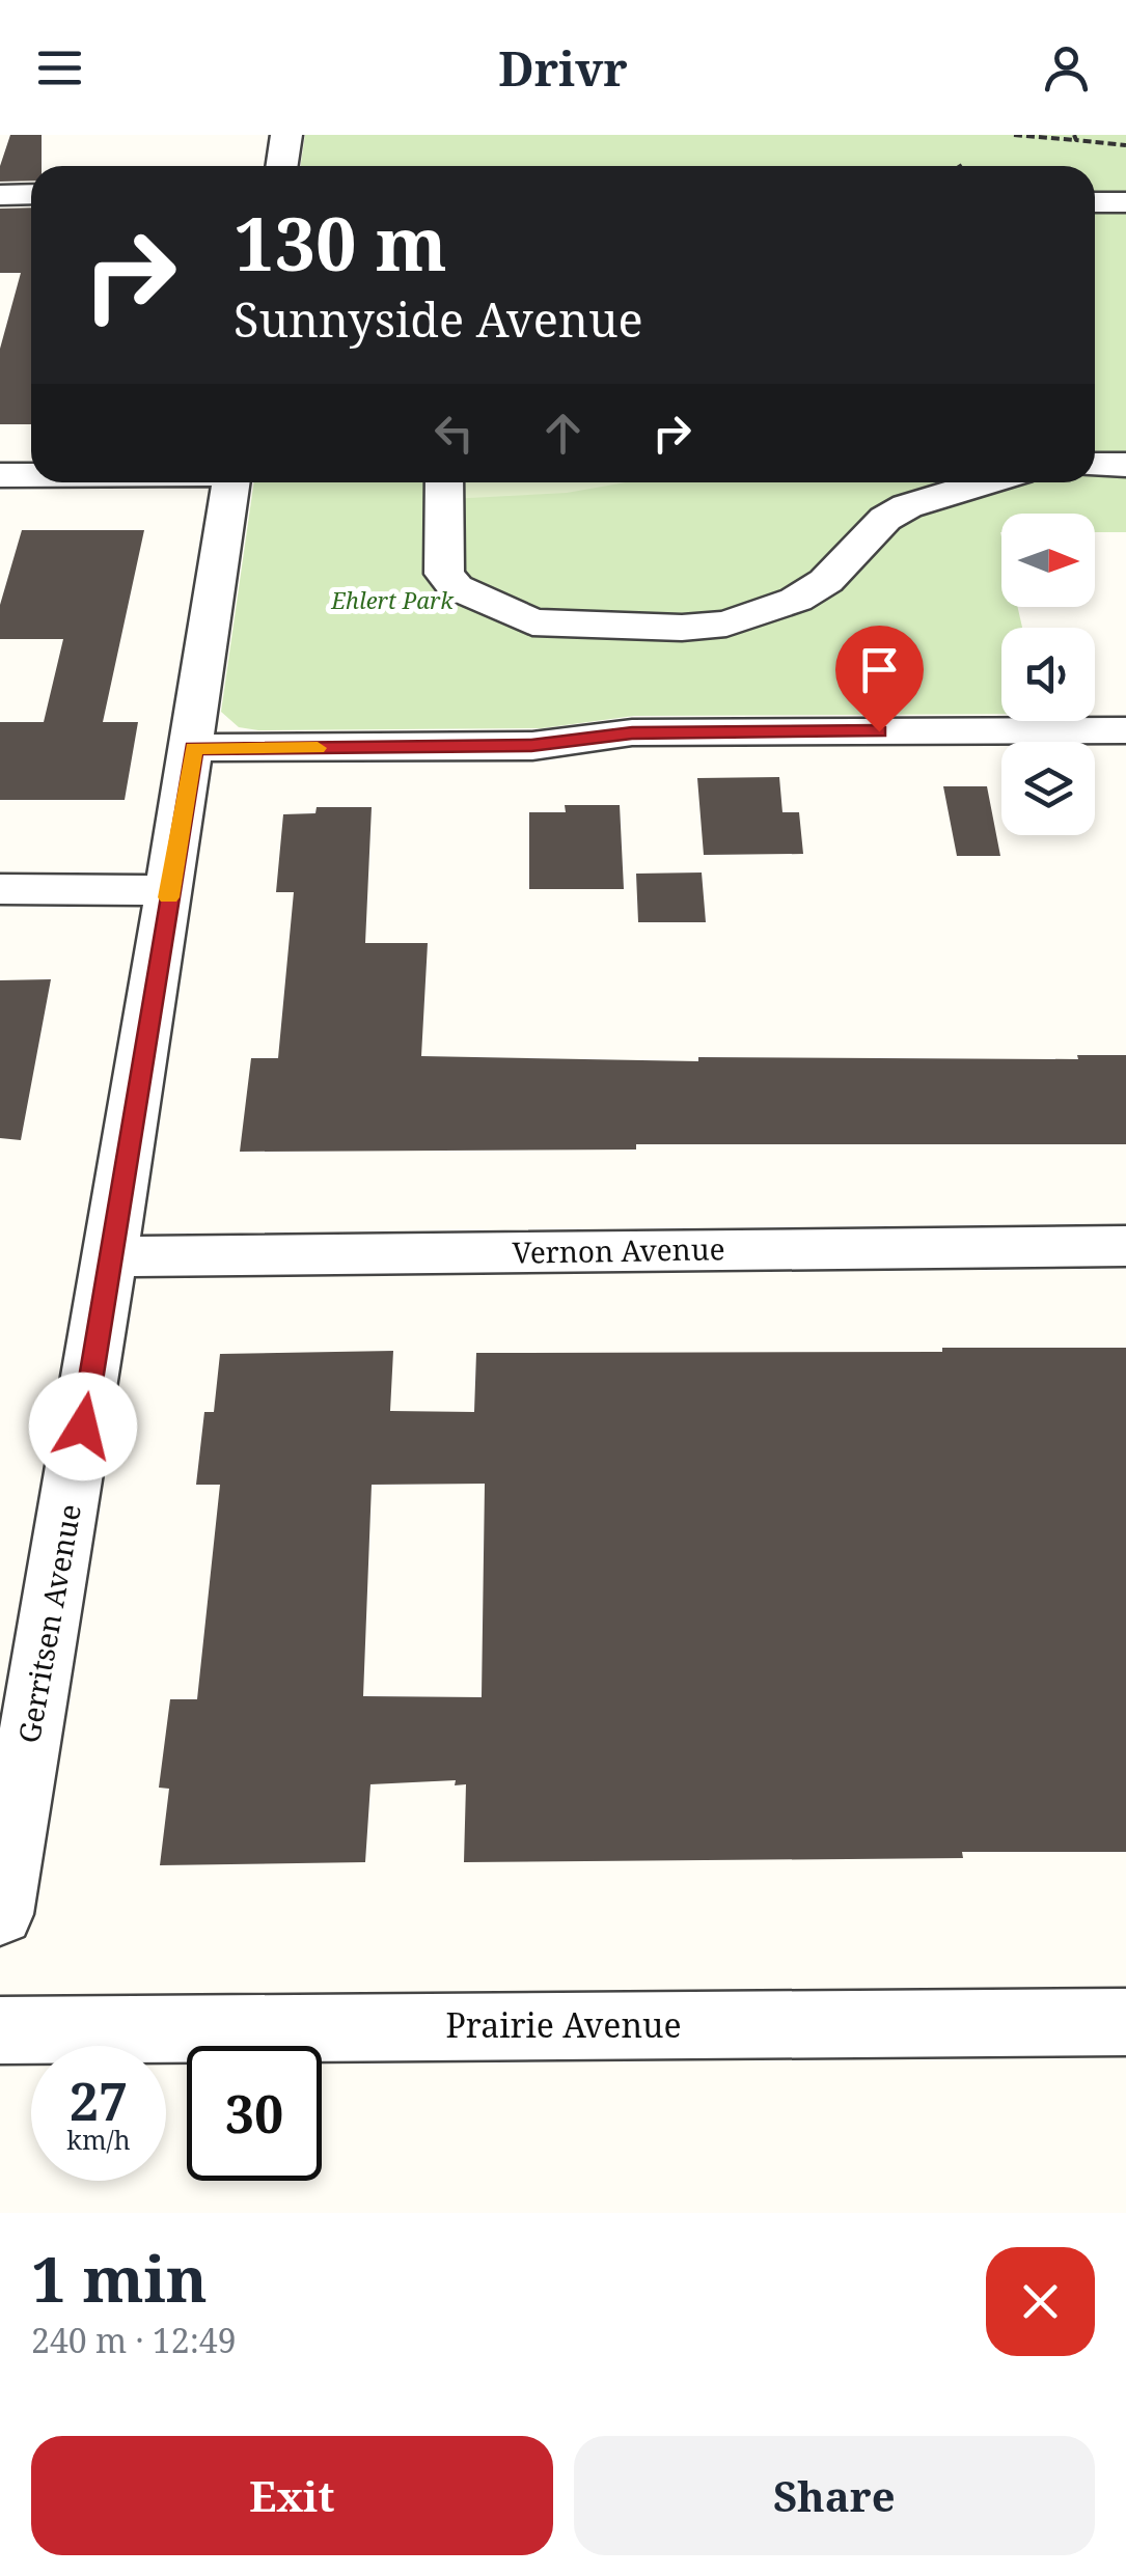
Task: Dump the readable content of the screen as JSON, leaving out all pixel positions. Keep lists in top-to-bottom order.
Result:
{
  "streets": {
    "street": ["Vernon Avenue", "Gerritsen Avenue", "Prairie Avenue"]
  },
  "crossings": [
    ["Vernon Avenue", "Gerritsen Avenue"]
  ],
  "parks": ["Ehlert Park"],
  "north": "right",
  "page": {
    "header": "Drivr",
    "turn": ["130 m", "Sunnyside Avenue"],
    "speed": "27 km/h",
    "limit": "30",
    "heading": ["1 min", "240 m · 12:49"],
    "buttons": ["Exit", "Share"]
  }
}
